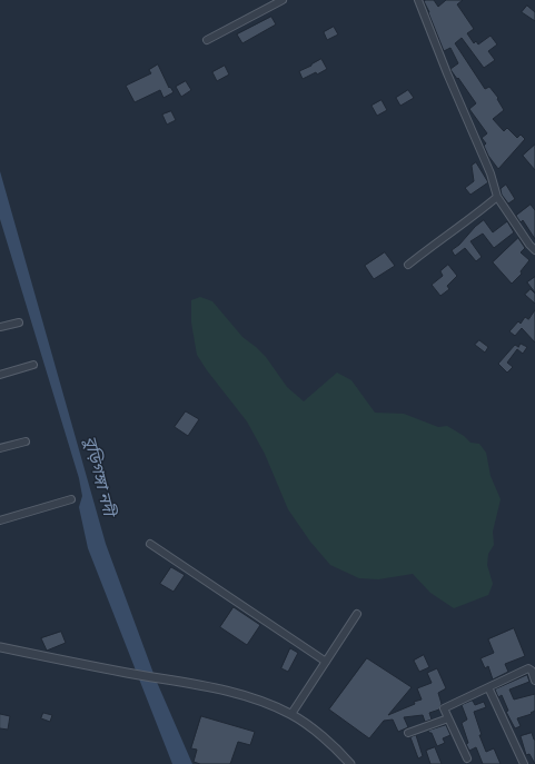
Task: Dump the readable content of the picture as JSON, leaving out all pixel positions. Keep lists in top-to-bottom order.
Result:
{
  "water": ["বুড়িগঙ্গা নদী"]
}
